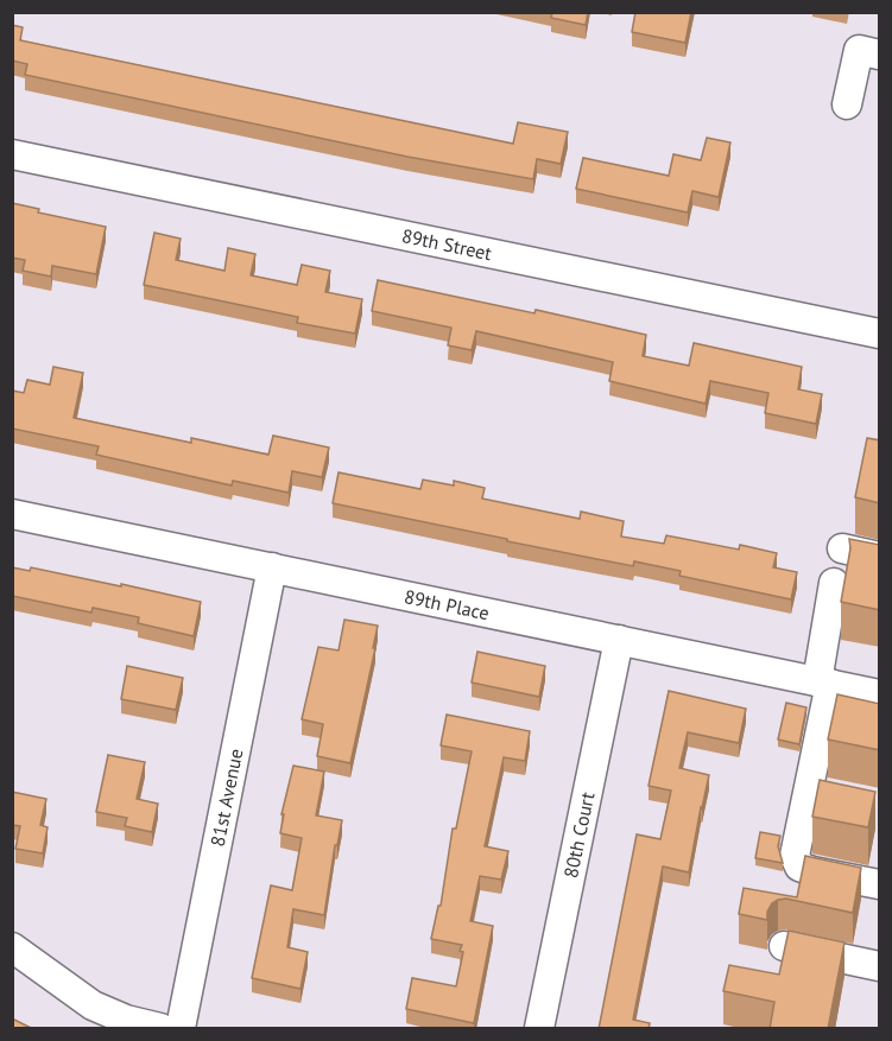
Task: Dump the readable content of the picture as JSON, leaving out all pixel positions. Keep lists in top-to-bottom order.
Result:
{
  "streets": {
    "street": [
      "89th Street",
      "89th Place",
      "81st Avenue",
      "80th Court"
    ]
  },
  "crossings": [
    ["89th Place", "81st Avenue"],
    ["89th Place", "80th Court"]
  ]
}
